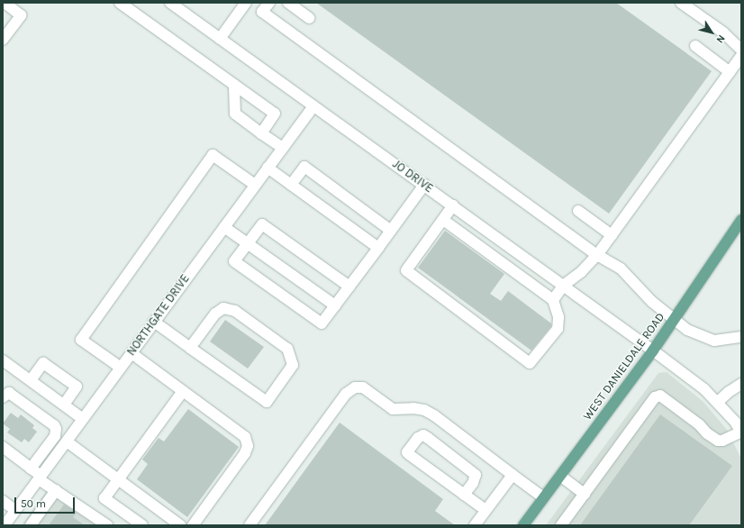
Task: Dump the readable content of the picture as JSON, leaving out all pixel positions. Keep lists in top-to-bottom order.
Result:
{
  "streets": {
    "main road": ["WEST DANIELDALE ROAD"],
    "street": ["JO DRIVE", "NORTHGATE DRIVE"]
  },
  "crossings": [
    ["JO DRIVE", "NORTHGATE DRIVE"],
    ["JO DRIVE", "WEST DANIELDALE ROAD"]
  ],
  "scale_bar": "50 m",
  "north": "bottom right"
}
